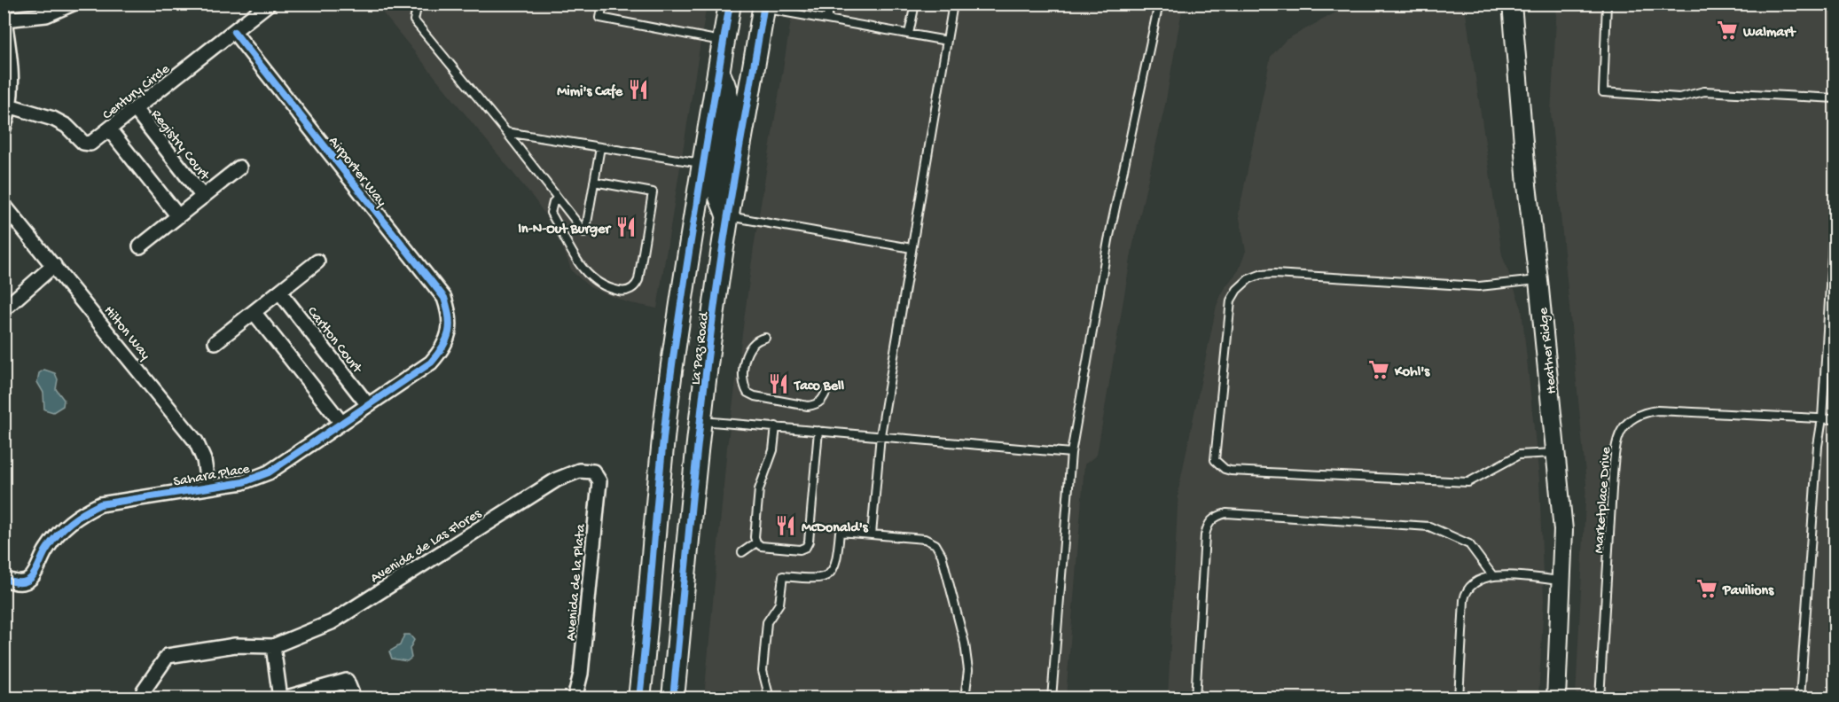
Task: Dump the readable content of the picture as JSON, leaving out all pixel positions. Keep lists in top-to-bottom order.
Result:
{
  "streets": {
    "main road": ["La Paz Road"],
    "street": [
      "Century Circle",
      "Registry Court",
      "Airporter Way",
      "Hilton Way",
      "Carlton Court",
      "Heather Ridge",
      "Sahara Place",
      "Avenida de Las Flores",
      "Avenida de la Plata"
    ],
    "lane": ["Marketplace Drive"]
  },
  "crossings": [
    ["Century Circle", "Registry Court"],
    ["Century Circle", "Airporter Way"],
    ["Airporter Way", "Sahara Place"],
    ["Hilton Way", "Sahara Place"],
    ["Carlton Court", "Sahara Place"],
    ["Avenida de Las Flores", "Avenida de la Plata"]
  ],
  "places": {
    "supermarket": ["Walmart", "Kohl's", "Pavilions"],
    "restaurant": [
      "Mimi's Cafe",
      "In-N-Out Burger",
      "Taco Bell",
      "McDonald's"
    ]
  }
}
